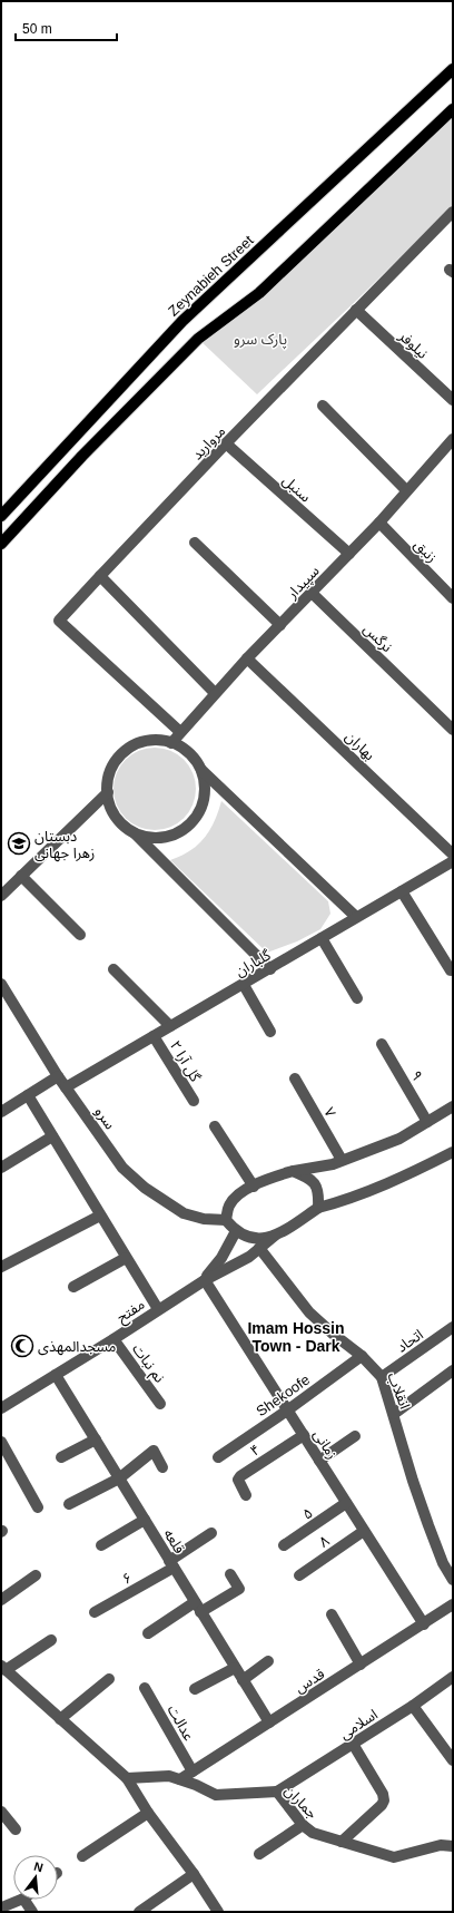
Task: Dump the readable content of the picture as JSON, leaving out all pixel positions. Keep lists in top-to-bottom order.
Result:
{
  "streets": {
    "main road": ["Zeynabieh Street"],
    "street": [
      "نیلوفر",
      "مروارید",
      "سنبل",
      "زنبق",
      "سپیدار",
      "نرگس",
      "بهاران",
      "گلباران",
      "گل آرا ۲",
      "۹",
      "۷",
      "سرو",
      "مفتح",
      "اتحاد",
      "نم نبات",
      "انقلاب",
      "Shekoofe",
      "زمانی",
      "۴",
      "۵",
      "قلعه",
      "۸",
      "۶",
      "قدس",
      "عدالت",
      "اسلامی",
      "جماران"
    ]
  },
  "crossings": [
    ["نیلوفر", "مروارید"],
    ["مروارید", "سنبل"],
    ["مروارید", "سپیدار"],
    ["سنبل", "سپیدار"],
    ["زنبق", "سپیدار"],
    ["سپیدار", "نرگس"],
    ["سپیدار", "بهاران"],
    ["گلباران", "گل آرا ۲"],
    ["گلباران", "سرو"],
    ["سرو", "مفتح"],
    ["مفتح", "نم نبات"],
    ["مفتح", "انقلاب"],
    ["مفتح", "زمانی"],
    ["مفتح", "قلعه"],
    ["اتحاد", "انقلاب"],
    ["انقلاب", "Shekoofe"],
    ["Shekoofe", "زمانی"],
    ["زمانی", "۴"],
    ["زمانی", "۵"],
    ["زمانی", "۸"],
    ["زمانی", "قدس"],
    ["قلعه", "۶"],
    ["قلعه", "قدس"],
    ["قدس", "عدالت"],
    ["قدس", "جماران"],
    ["اسلامی", "جماران"]
  ],
  "districts": ["Imam Hossin Town - Dark"],
  "parks": ["پارک سرو"],
  "places": {
    "school or university": ["دبستان زهرا جهانی"],
    "mosque": ["مسجدالمهذی"]
  },
  "scale_bar": "50 m",
  "north": "top"
}
